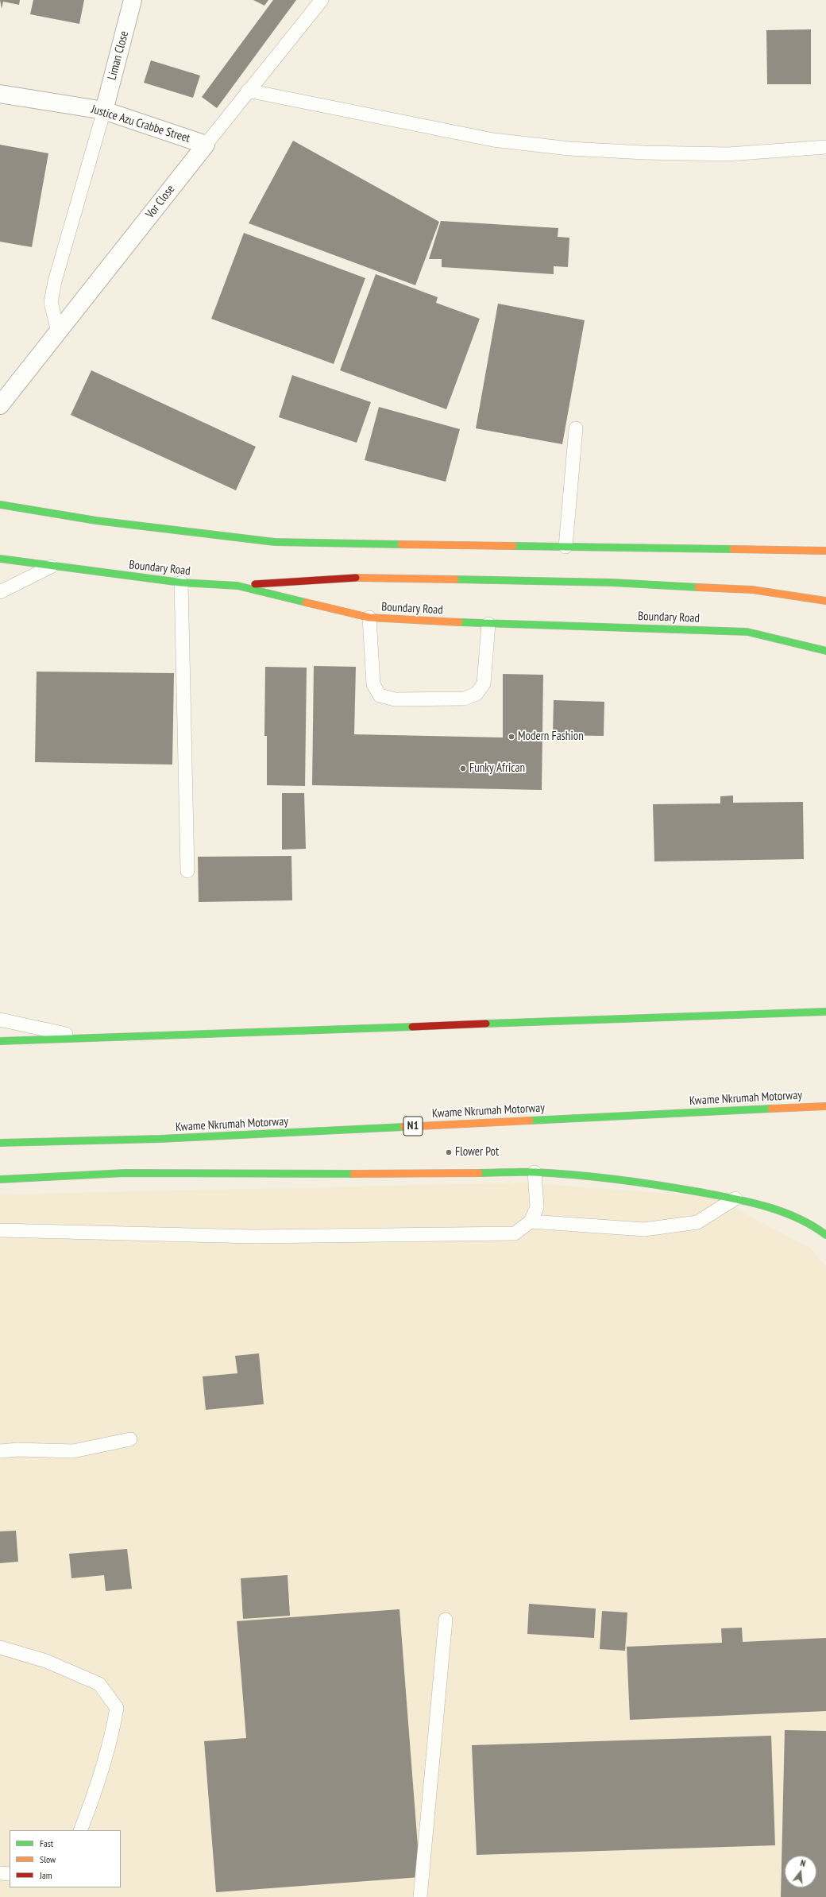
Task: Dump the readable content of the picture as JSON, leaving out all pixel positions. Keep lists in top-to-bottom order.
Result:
{
  "streets": {
    "main road": ["Boundary Road", "Kwame Nkrumah Motorway", "N1"],
    "street": ["Liman Close", "Justice Azu Crabbe Street", "Vor Close"]
  },
  "crossings": [
    ["Liman Close", "Justice Azu Crabbe Street"],
    ["Justice Azu Crabbe Street", "Vor Close"]
  ],
  "places": ["Modern Fashion", "Funky African", "Flower Pot"],
  "legend": ["Fast", "Slow", "Jam"],
  "north": "top"
}
